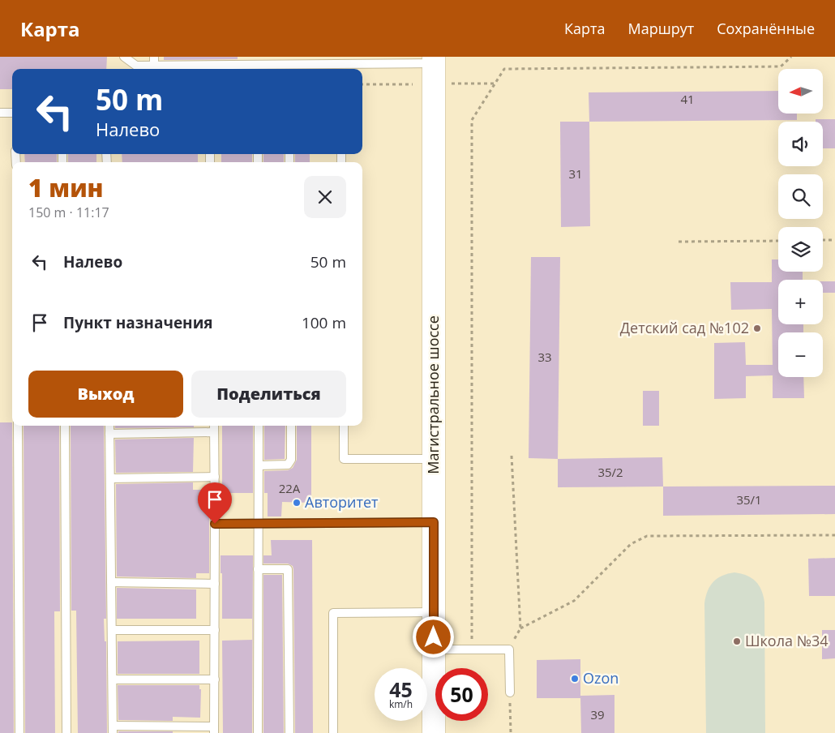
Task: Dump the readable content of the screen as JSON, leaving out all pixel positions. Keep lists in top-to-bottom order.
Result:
{
  "streets": {
    "main road": ["Магистральное шоссе"]
  },
  "places": [
    "Детский сад №102",
    "Авторитет",
    "Школа №34",
    "Ozon"
  ],
  "house_numbers": [
    "41",
    "31",
    "33",
    "35/2",
    "22А",
    "35/1",
    "39"
  ],
  "north": "left",
  "page": {
    "header": "Карта",
    "nav": ["Карта", "Маршрут", "Сохранённые"],
    "map_buttons": ["+", "−"],
    "turn": ["50 m", "Налево"],
    "heading": ["1 мин", "150 m · 11:17"],
    "list": [
      {
        "name": "Налево",
        "value": "50 m"
      },
      {
        "name": "Пункт назначения",
        "value": "100 m"
      }
    ],
    "buttons": ["Выход", "Поделиться"],
    "speed": "45 km/h",
    "limit": "50"
  }
}
